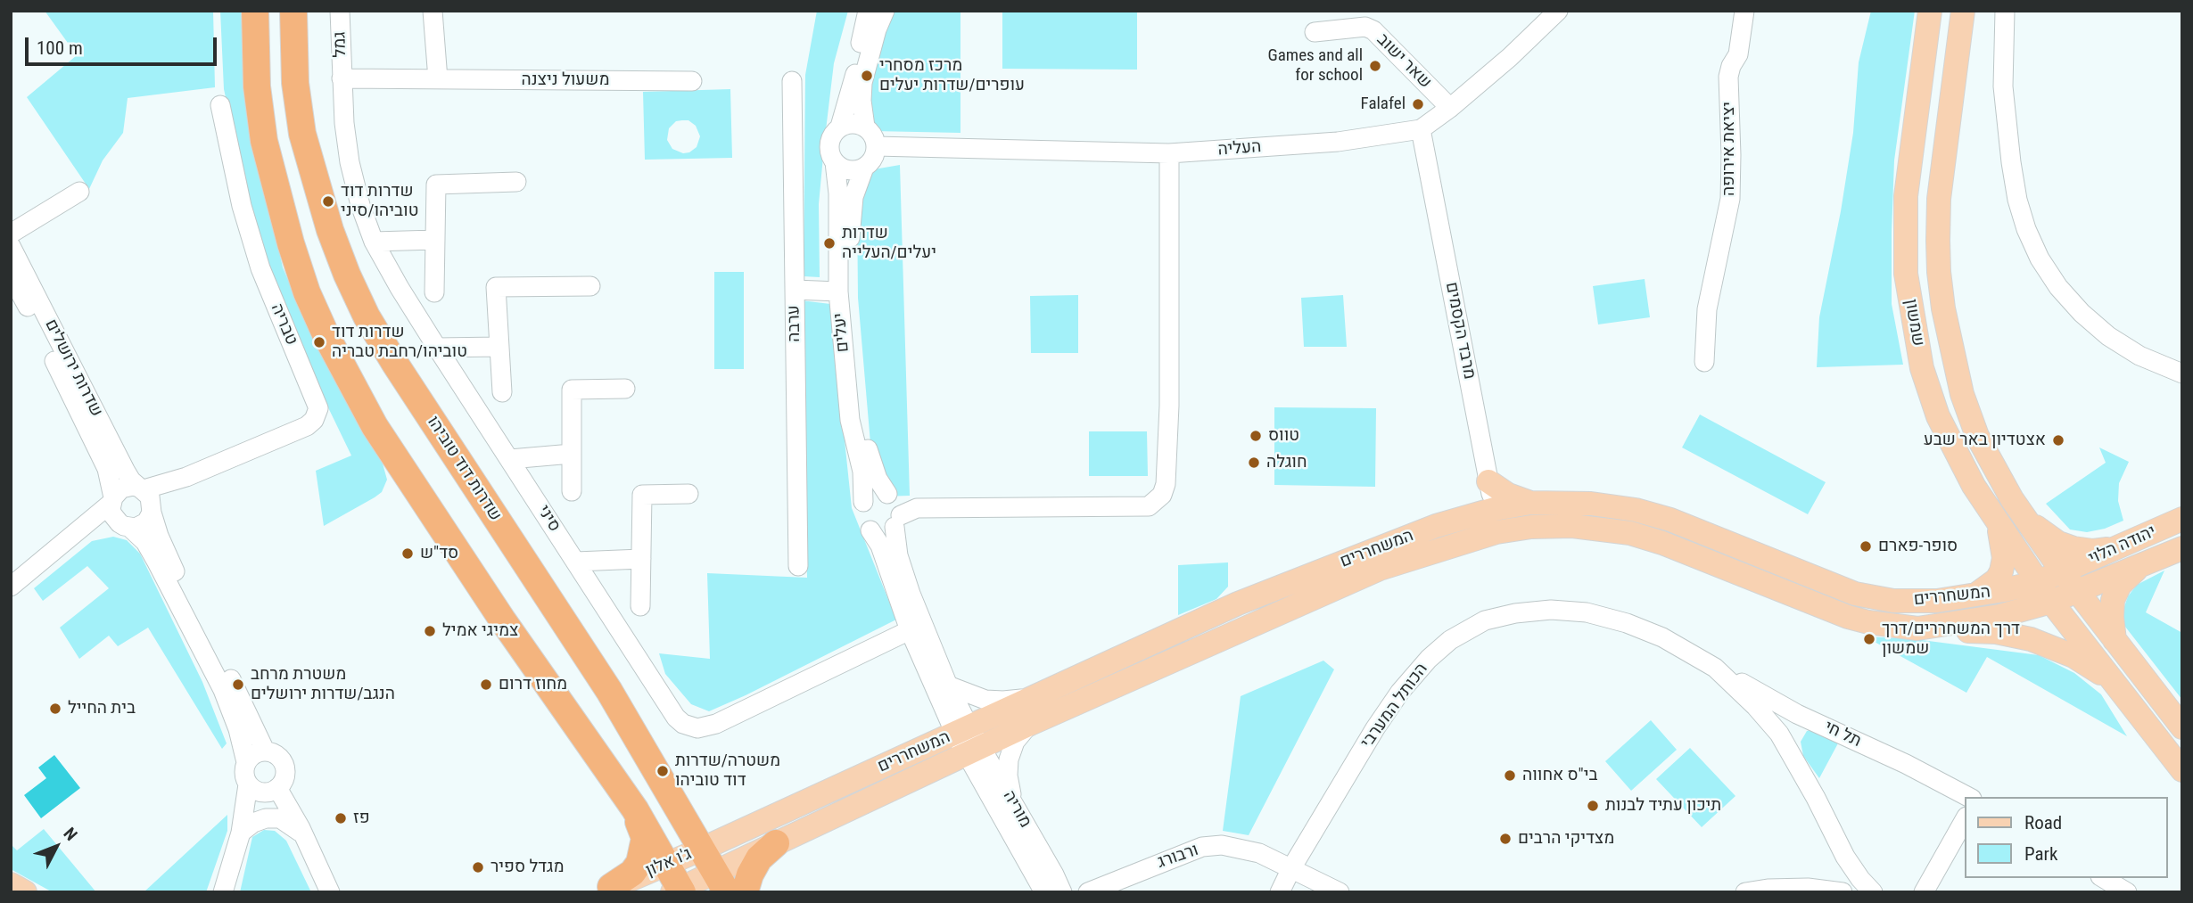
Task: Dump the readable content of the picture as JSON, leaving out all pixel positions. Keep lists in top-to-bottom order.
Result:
{
  "streets": {
    "highway": ["שדרות דוד טוביהו"],
    "main road": [
      "שמשון",
      "יהודה הלוי",
      "המשחררים",
      "ג'ו אלון"
    ],
    "street": [
      "גמל",
      "שאר ישוב",
      "משעול ניצנה",
      "העליה",
      "יציאת אירופה",
      "ערבה",
      "טבריה",
      "מרבד הקסמים",
      "יעלים",
      "שדרות ירושלים",
      "סיני",
      "הכותל המערבי",
      "תל חי",
      "מוריה",
      "ורבורג"
    ]
  },
  "crossings": [
    ["גמל", "משעול ניצנה"],
    ["גמל", "סיני"],
    ["שאר ישוב", "העליה"],
    ["משעול ניצנה", "סיני"],
    ["העליה", "מרבד הקסמים"],
    ["העליה", "יעלים"],
    ["שמשון", "יהודה הלוי"],
    ["שמשון", "המשחררים"],
    ["טבריה", "שדרות ירושלים"],
    ["מרבד הקסמים", "המשחררים"],
    ["שדרות דוד טוביהו", "המשחררים"],
    ["שדרות דוד טוביהו", "ג'ו אלון"],
    ["יהודה הלוי", "המשחררים"],
    ["המשחררים", "מוריה"],
    ["המשחררים", "ג'ו אלון"],
    ["הכותל המערבי", "תל חי"],
    ["הכותל המערבי", "ורבורג"]
  ],
  "places": [
    "Games and all for school",
    "מרכז מסחרי עופרים/שדרות יעלים",
    "Falafel",
    "שדרות דוד טוביהו/סיני",
    "שדרות יעלים/העלייה",
    "שדרות דוד טוביהו/רחבת טבריה",
    "טווס",
    "אצטדיון באר שבע",
    "חוגלה",
    "סופר-פארם",
    "סד\"ש",
    "צמיגי אמיל",
    "דרך המשחררים/דרך שמשון",
    "משטרת מרחב הנגב/שדרות ירושלים",
    "מחוז דרום",
    "בית החייל",
    "משטרה/שדרות דוד טוביהו",
    "בי\"ס אחווה",
    "תיכון עתיד לבנות",
    "פז",
    "מצדיקי הרבים",
    "מגדל ספיר"
  ],
  "legend": ["Road", "Park"],
  "scale_bar": "100 m",
  "north": "top right"
}
